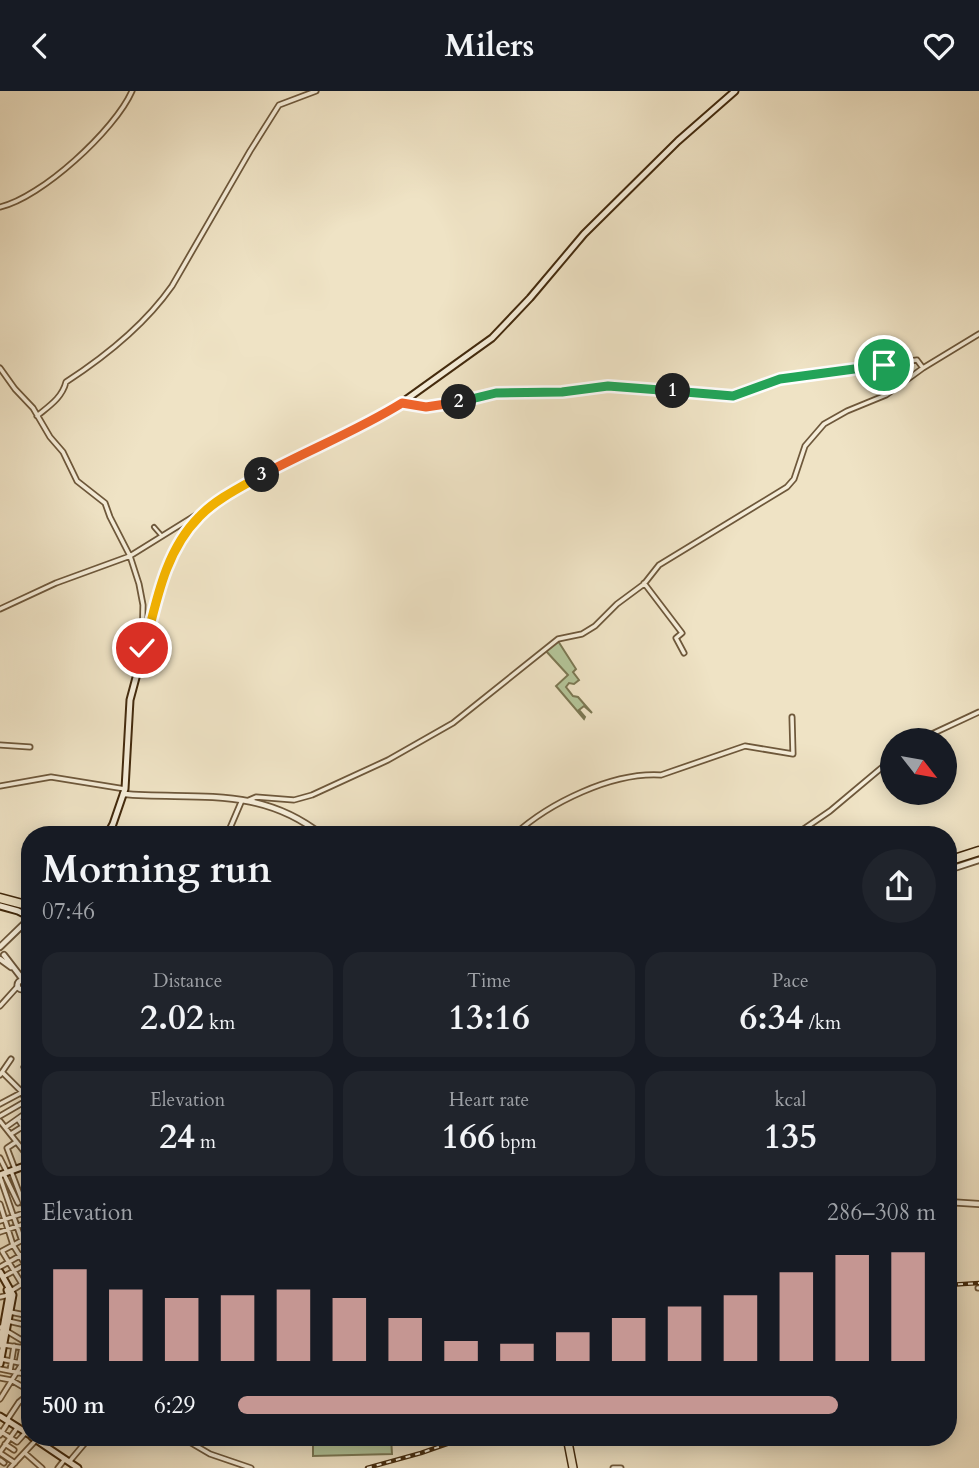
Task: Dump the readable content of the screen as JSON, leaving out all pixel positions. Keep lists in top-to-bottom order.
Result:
{
  "north": "bottom right",
  "page": {
    "header": "Milers",
    "pins": ["1", "2", "3"],
    "heading": ["Morning run", "07:46"],
    "stats": [
      ["Distance", "2.02 km"],
      ["Time", "13:16"],
      ["Pace", "6:34 /km"],
      ["Elevation", "24 m"],
      ["Heart rate", "166 bpm"],
      ["kcal", "135"]
    ],
    "chart": ["Elevation", "286–308 m"],
    "list": [
      {
        "name": "500 m",
        "note": "6:29"
      }
    ]
  }
}
